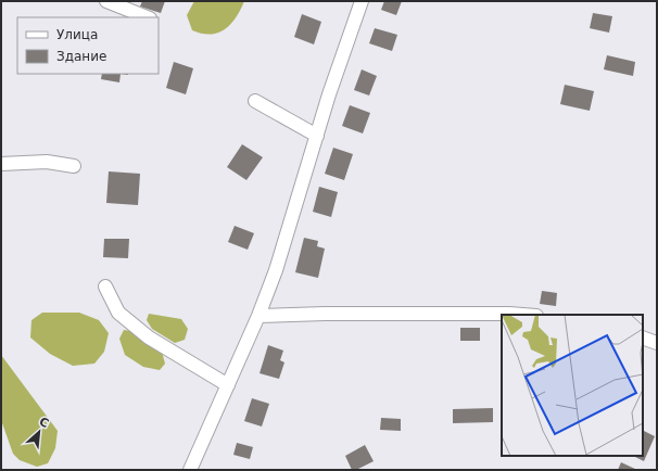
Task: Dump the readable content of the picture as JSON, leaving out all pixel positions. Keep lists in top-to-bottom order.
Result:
{
  "legend": ["Улица", "Здание"],
  "north": "top right"
}
